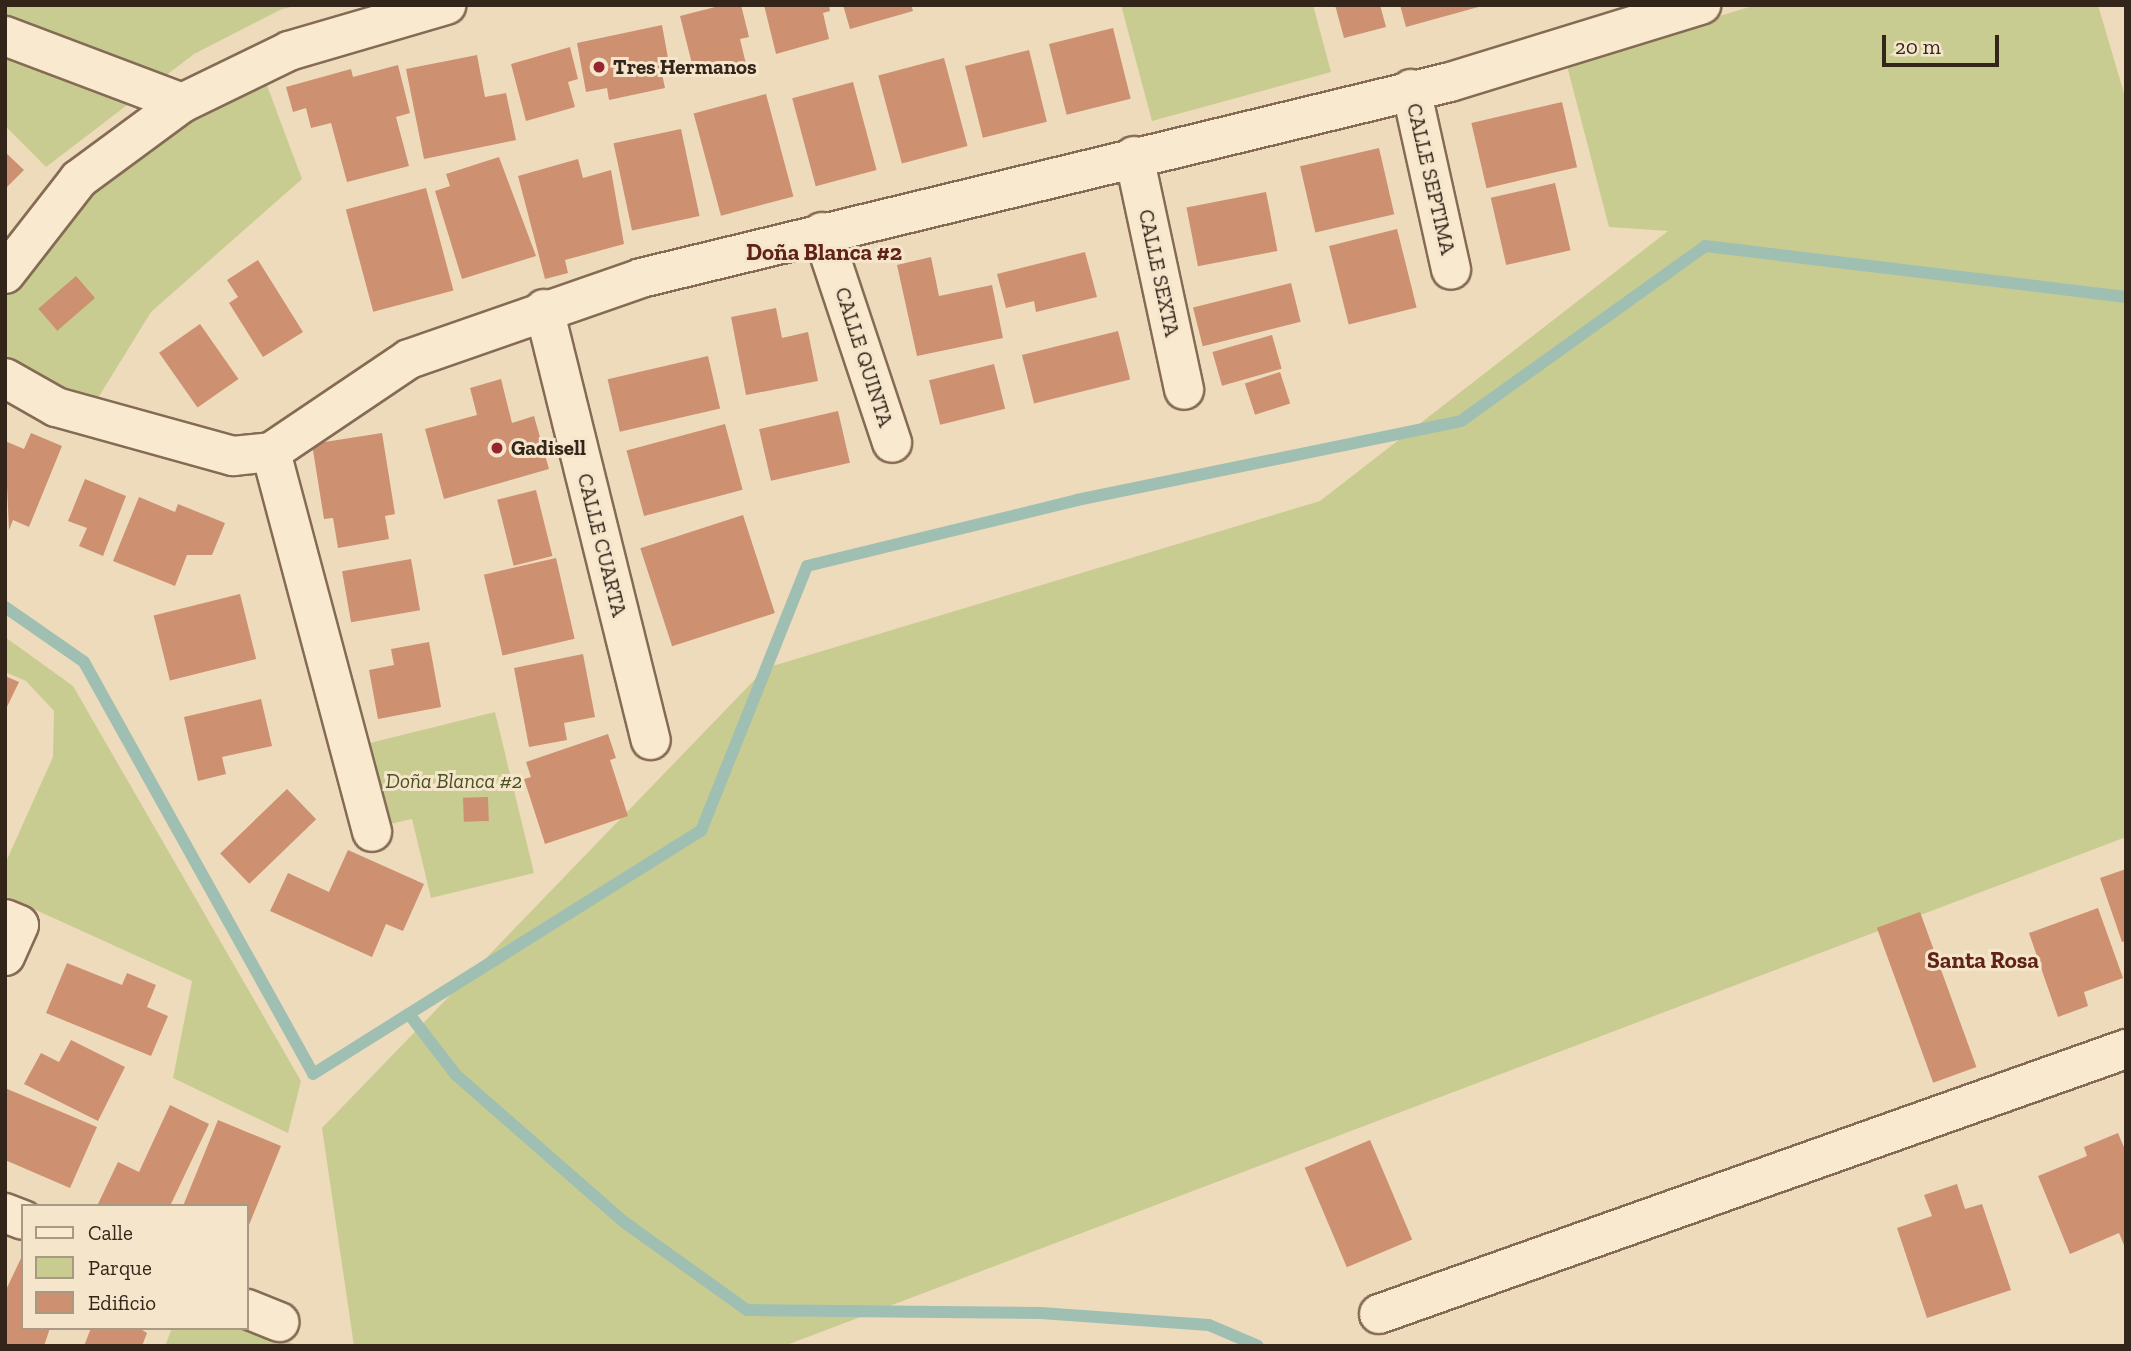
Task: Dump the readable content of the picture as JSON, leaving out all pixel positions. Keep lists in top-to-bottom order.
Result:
{
  "streets": {
    "street": [
      "CALLE SEPTIMA",
      "CALLE SEXTA",
      "CALLE QUINTA",
      "CALLE CUARTA"
    ]
  },
  "districts": ["Doña Blanca #2", "Santa Rosa"],
  "parks": ["Doña Blanca #2"],
  "places": ["Tres Hermanos", "Gadisell"],
  "legend": ["Calle", "Parque", "Edificio"],
  "scale_bar": "20 m"
}
